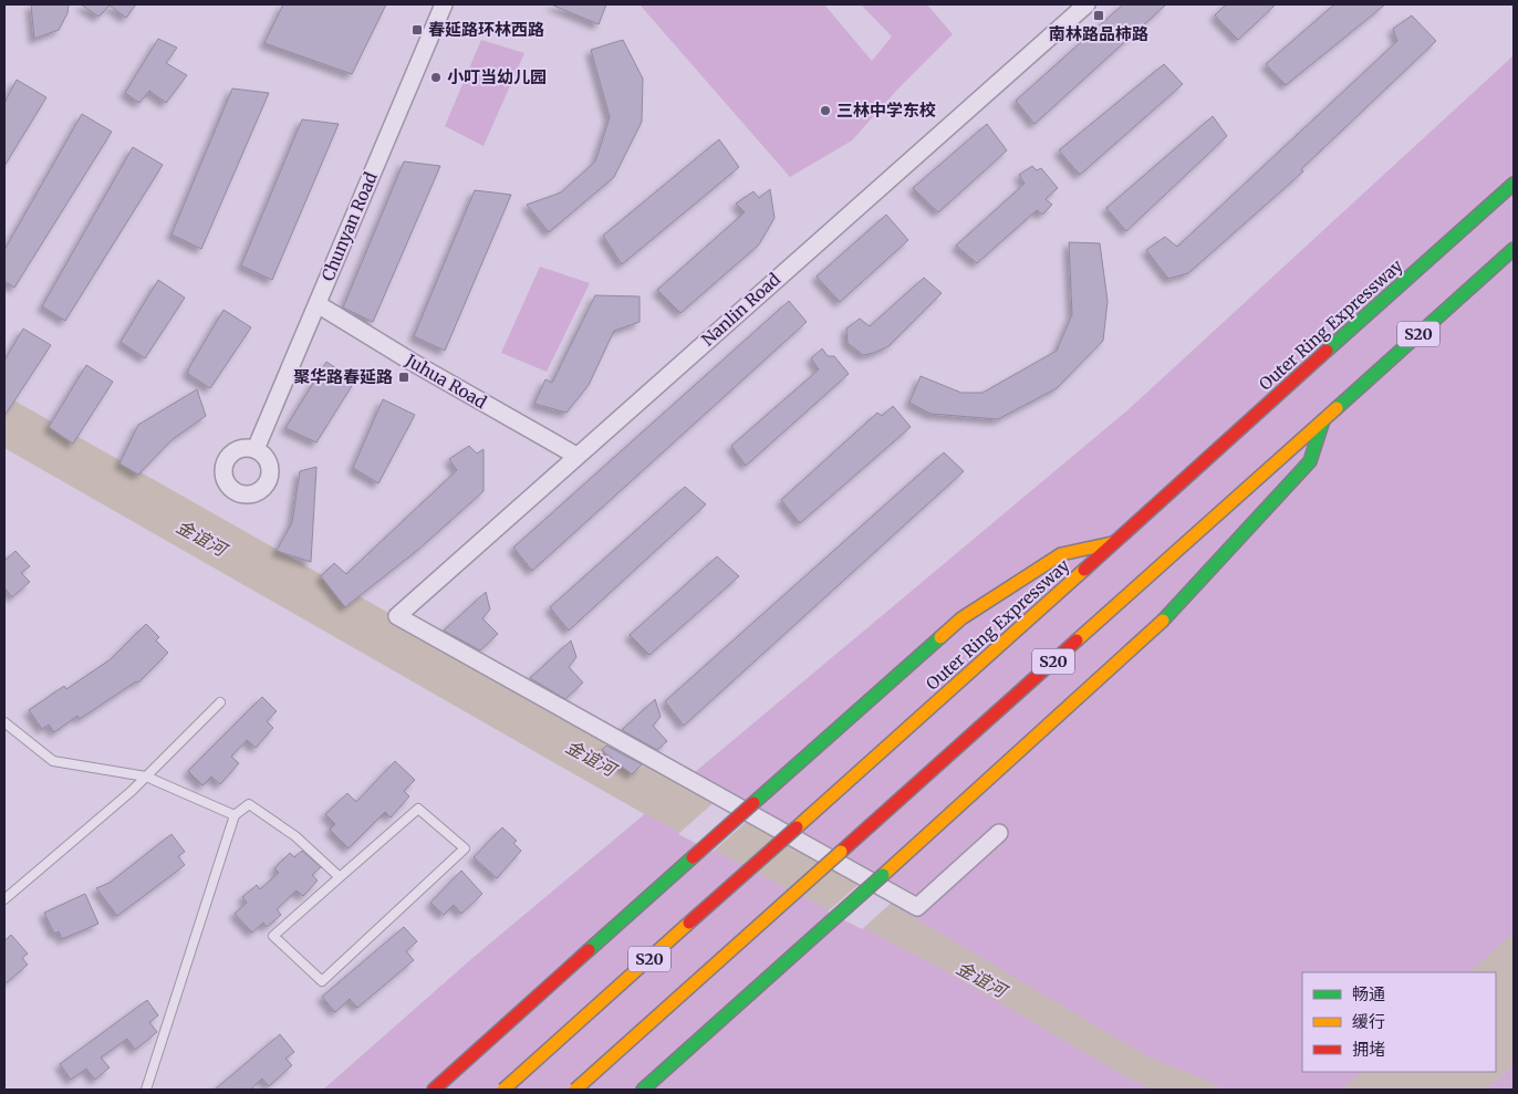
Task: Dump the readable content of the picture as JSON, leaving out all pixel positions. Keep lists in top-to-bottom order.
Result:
{
  "streets": {
    "highway": ["Outer Ring Expressway", "S20"],
    "street": ["Chunyan Road", "Nanlin Road", "Juhua Road"]
  },
  "crossings": [
    ["Chunyan Road", "Juhua Road"],
    ["Nanlin Road", "Juhua Road"]
  ],
  "water": ["金谊河"],
  "places": {
    "transit": ["南林路品柿路", "春延路环林西路", "聚华路春延路"],
    "other": ["小叮当幼儿园", "三林中学东校"]
  },
  "legend": ["畅通", "缓行", "拥堵"]
}
